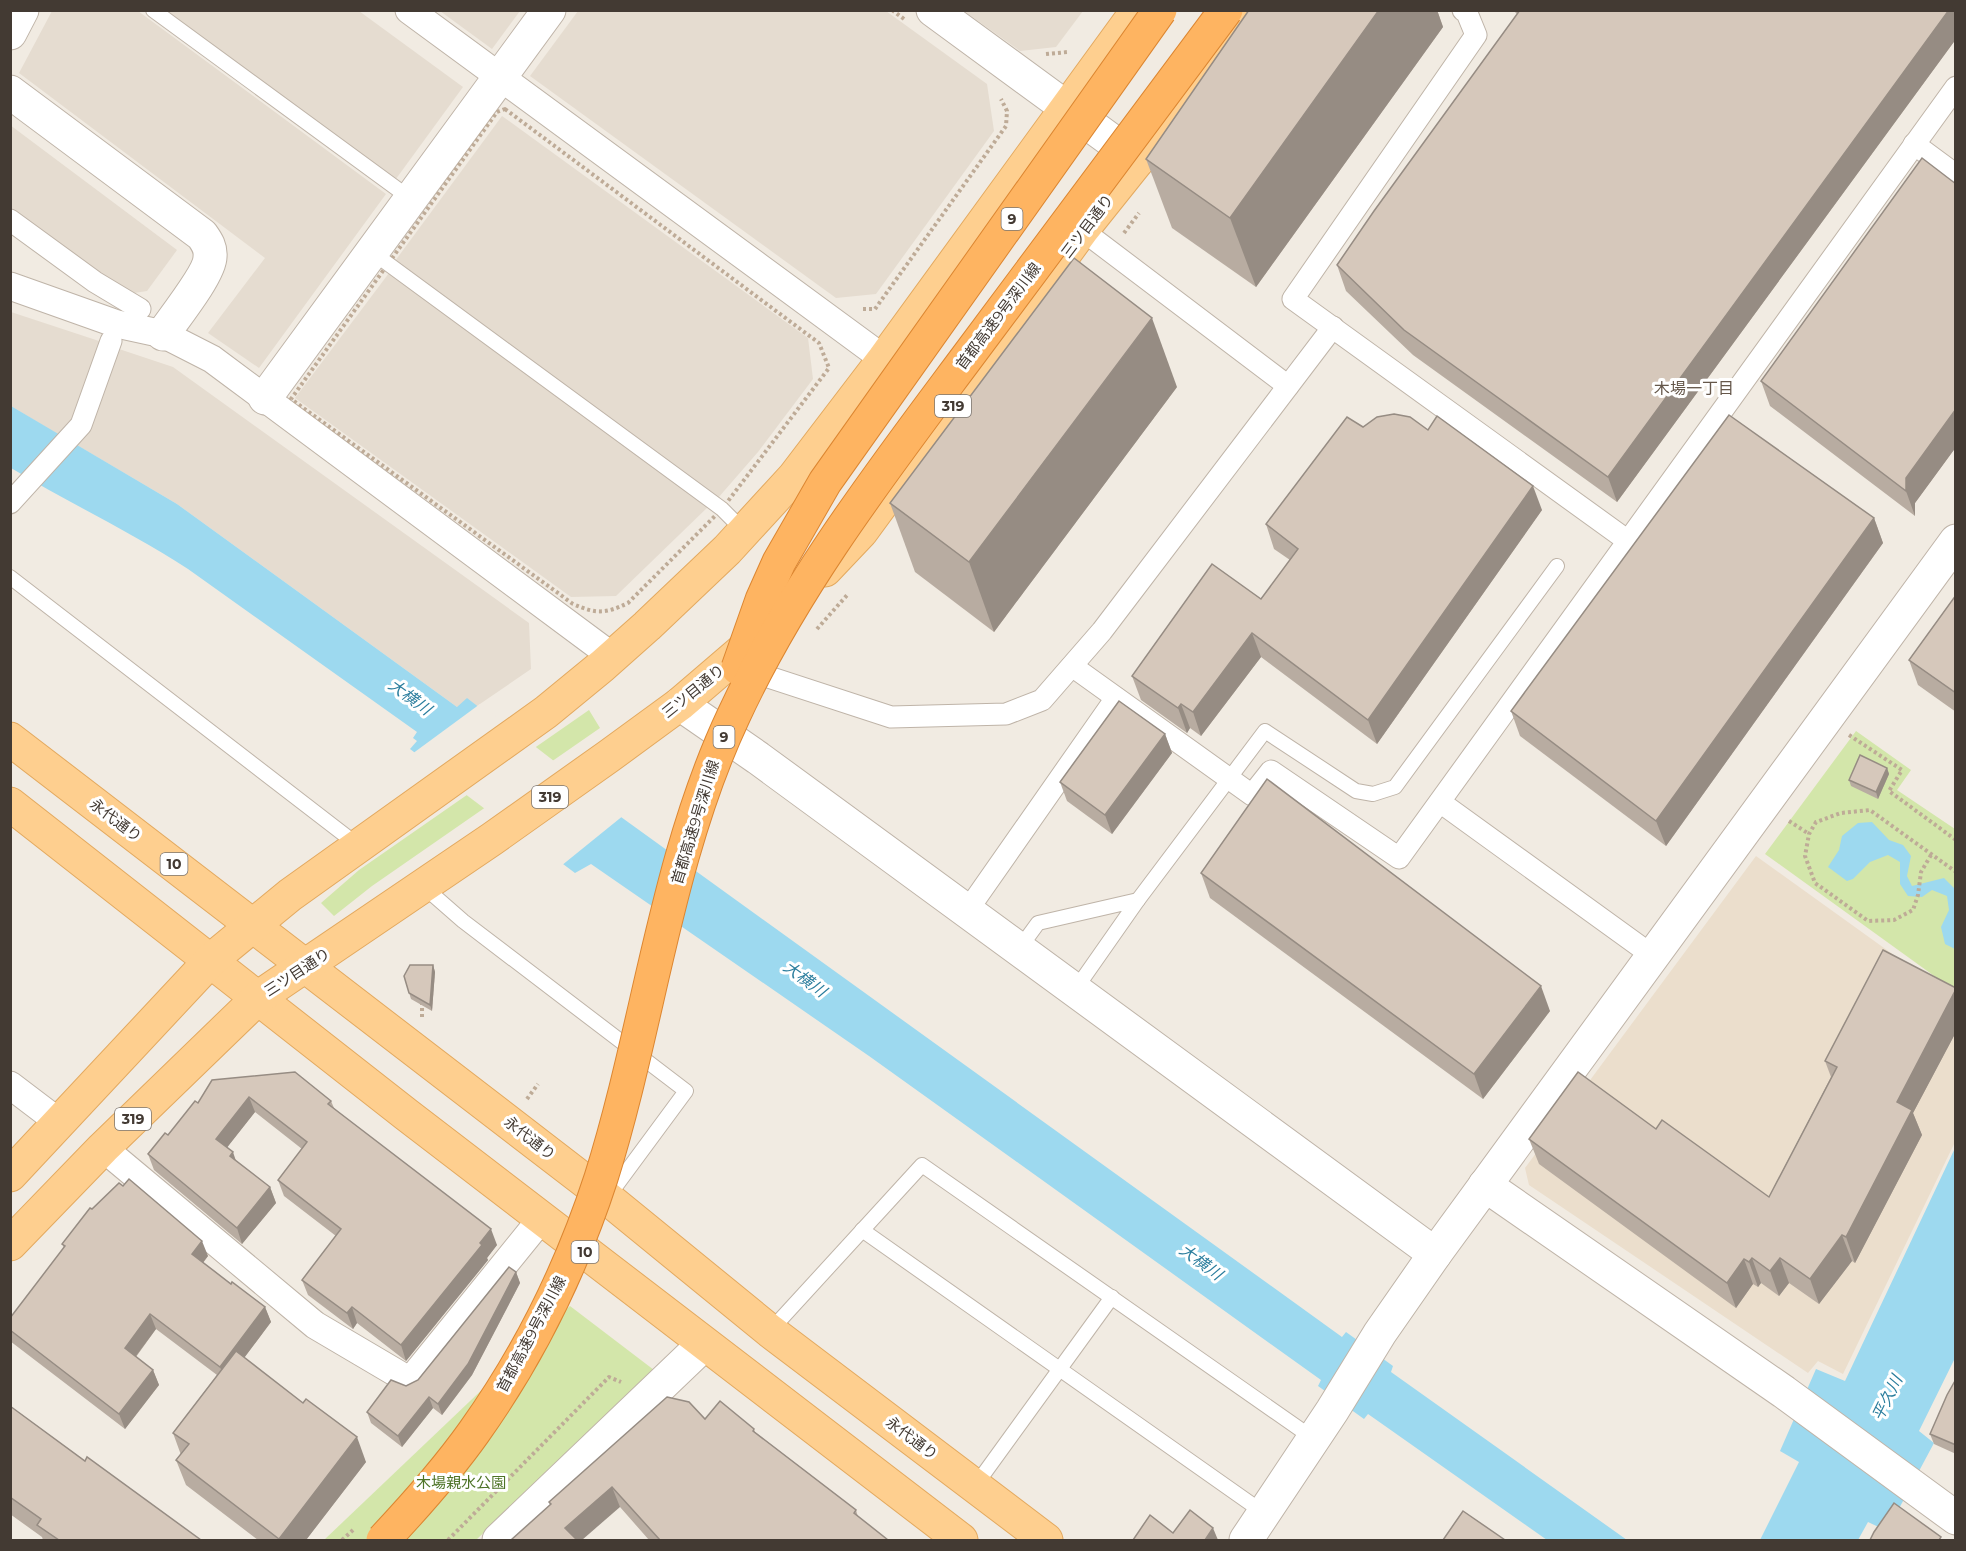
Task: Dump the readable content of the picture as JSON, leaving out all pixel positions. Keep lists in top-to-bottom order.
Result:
{
  "streets": {
    "highway": ["9", "首都高速9号深川線"],
    "main road": [
      "三ツ目通り",
      "319",
      "永代通り",
      "10"
    ]
  },
  "crossings": [
    ["三ツ目通り", "永代通り"],
    ["三ツ目通り", "10"]
  ],
  "districts": ["木場一丁目"],
  "water": ["大横川", "平久川"],
  "parks": ["木場親水公園"]
}
